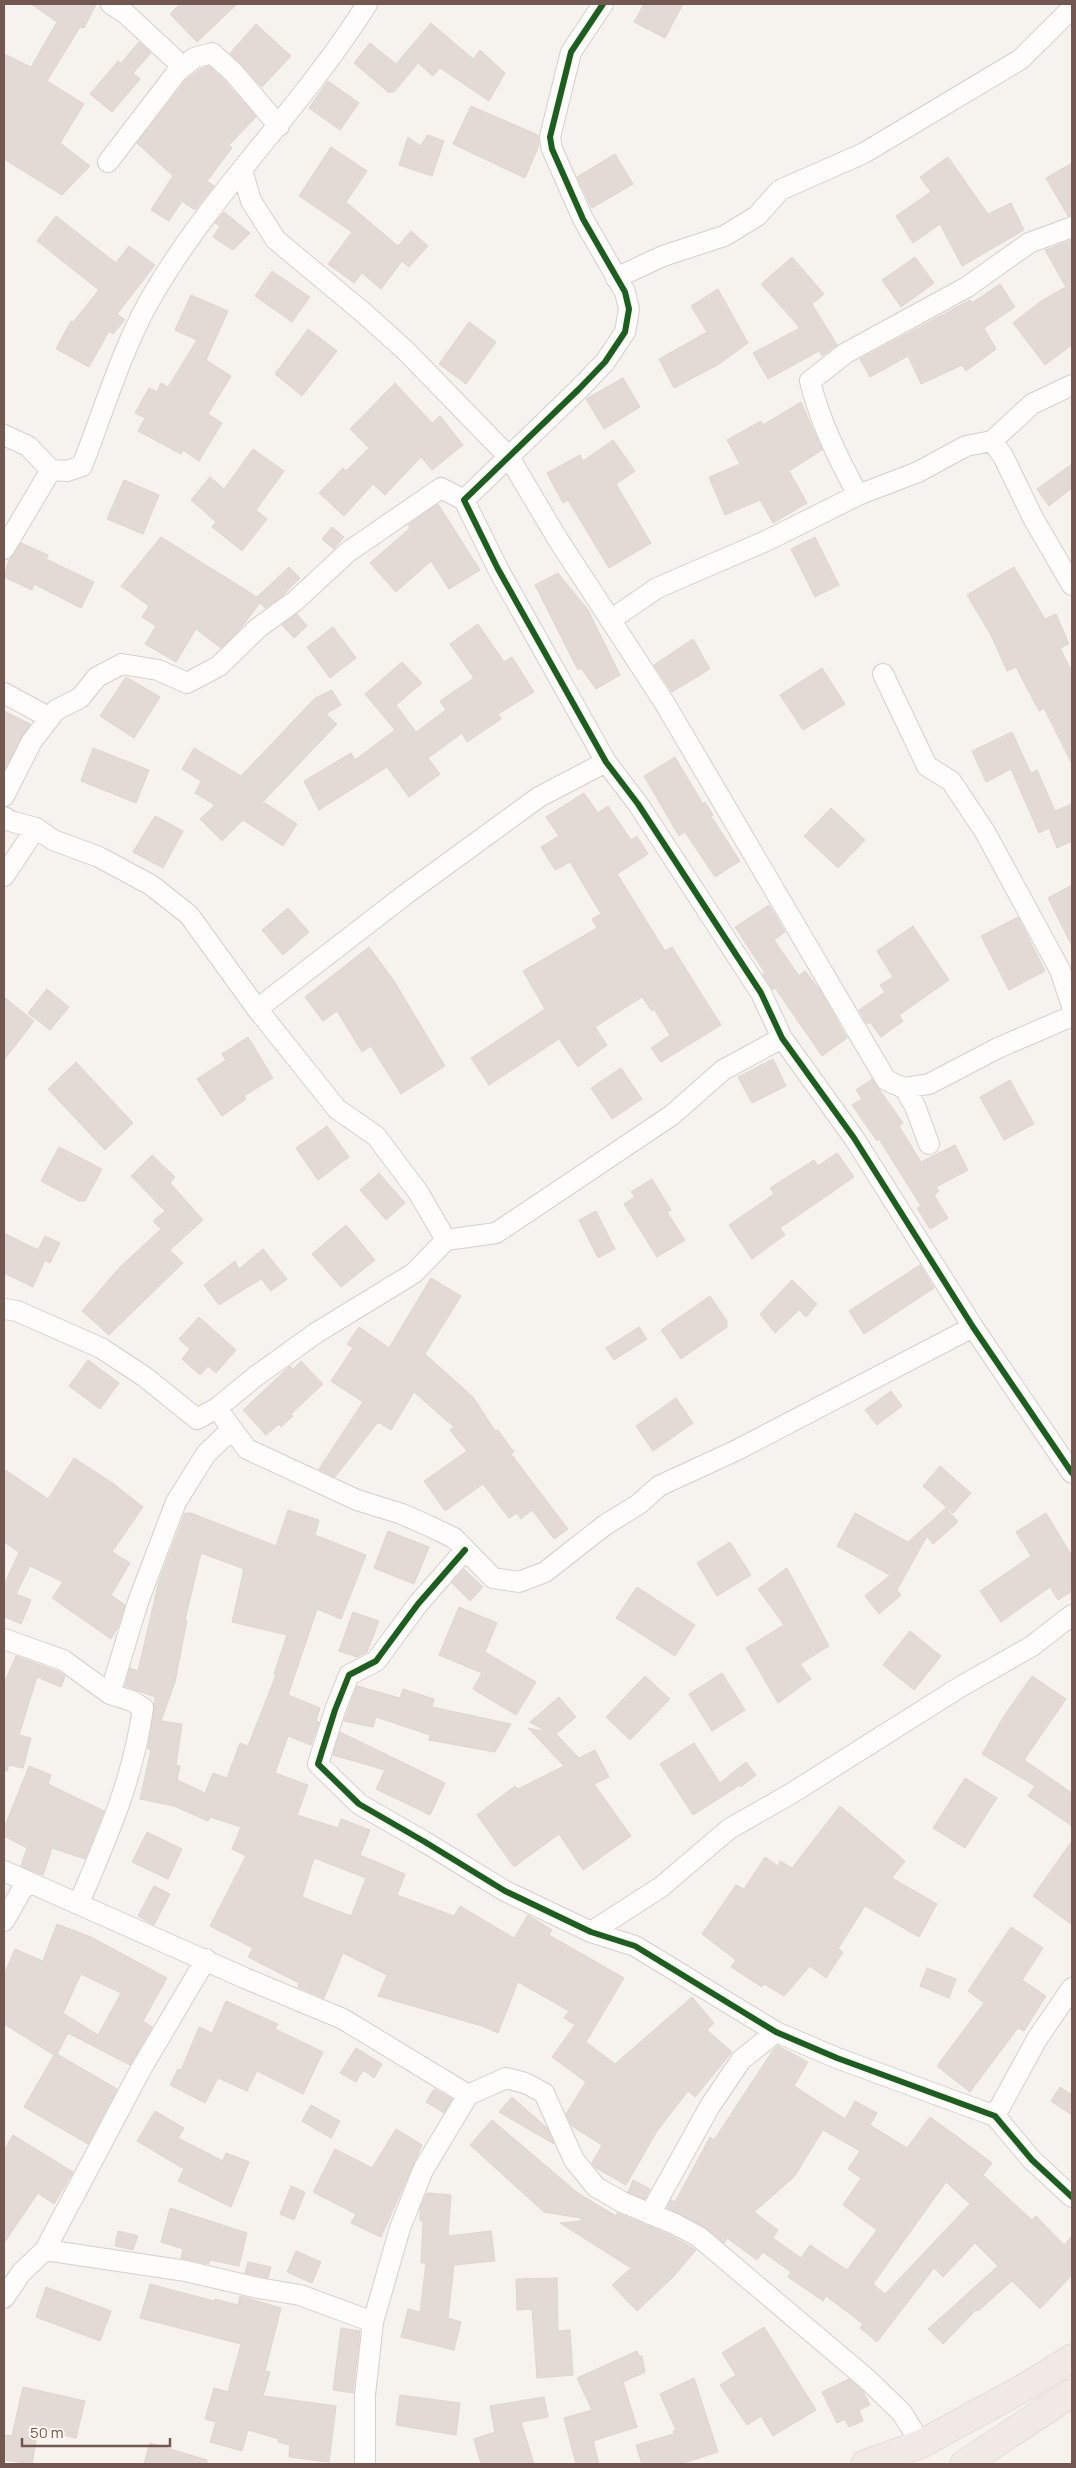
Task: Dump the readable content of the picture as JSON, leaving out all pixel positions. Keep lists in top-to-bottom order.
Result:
{
  "scale_bar": "50 m"
}
